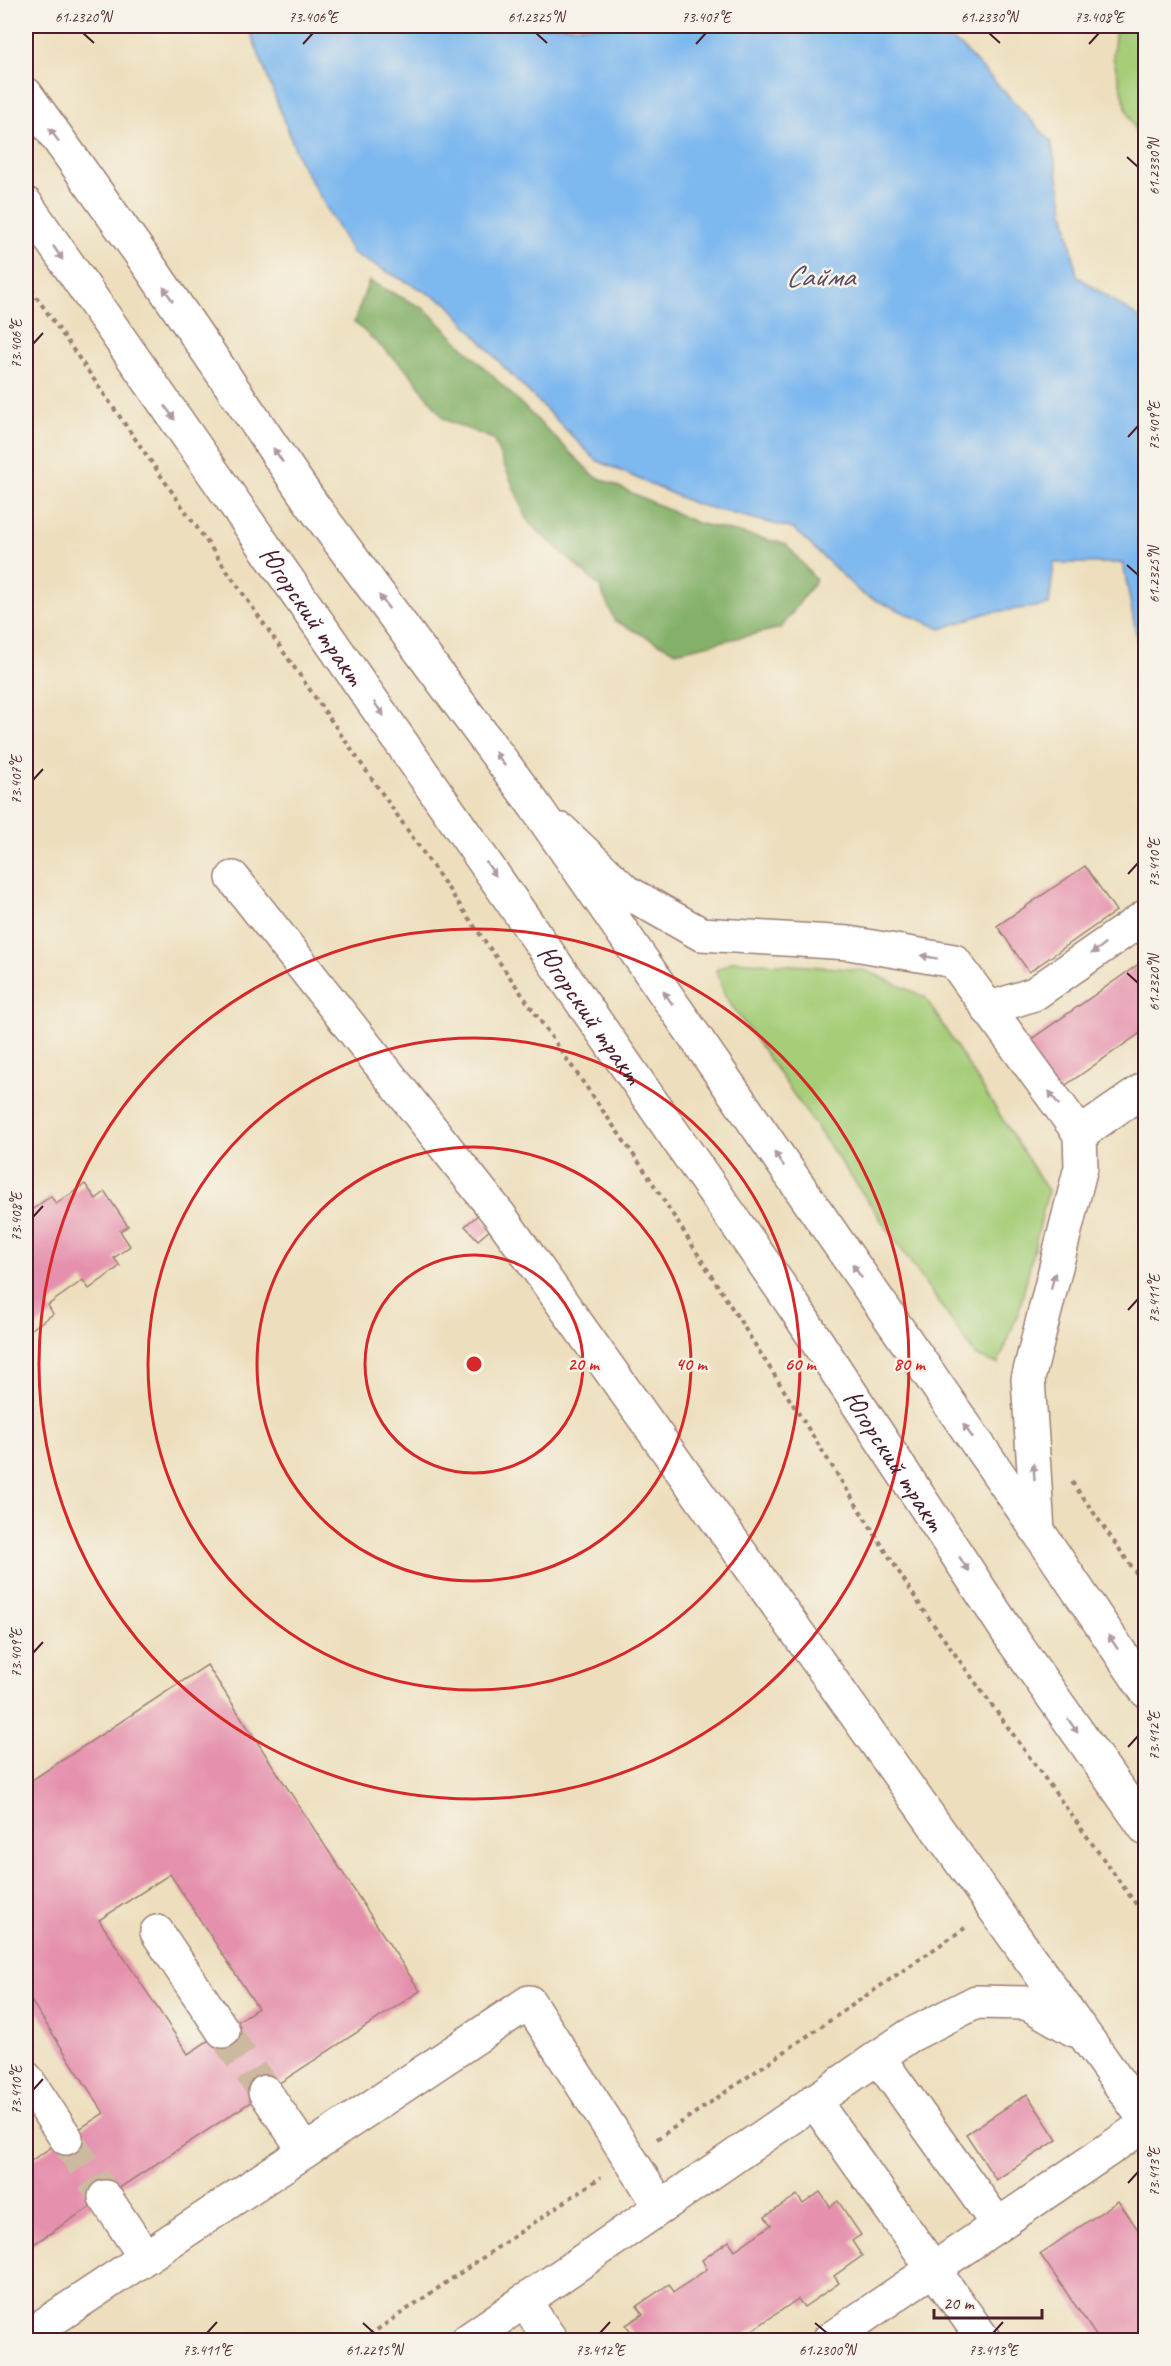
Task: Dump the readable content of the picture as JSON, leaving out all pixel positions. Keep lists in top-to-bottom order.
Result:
{
  "streets": {
    "main road": ["Югорский тракт"]
  },
  "water": ["Сайма"],
  "scale_bar": "20 m",
  "coordinates": [
    "61.2320°N",
    "73.406°E",
    "61.2325°N",
    "73.407°E",
    "61.2330°N",
    "73.408°E",
    "73.409°E",
    "73.410°E",
    "73.411°E",
    "73.412°E",
    "73.413°E",
    "61.2295°N",
    "61.2300°N"
  ],
  "rings": [
    "20 m",
    "40 m",
    "60 m",
    "80 m"
  ]
}
